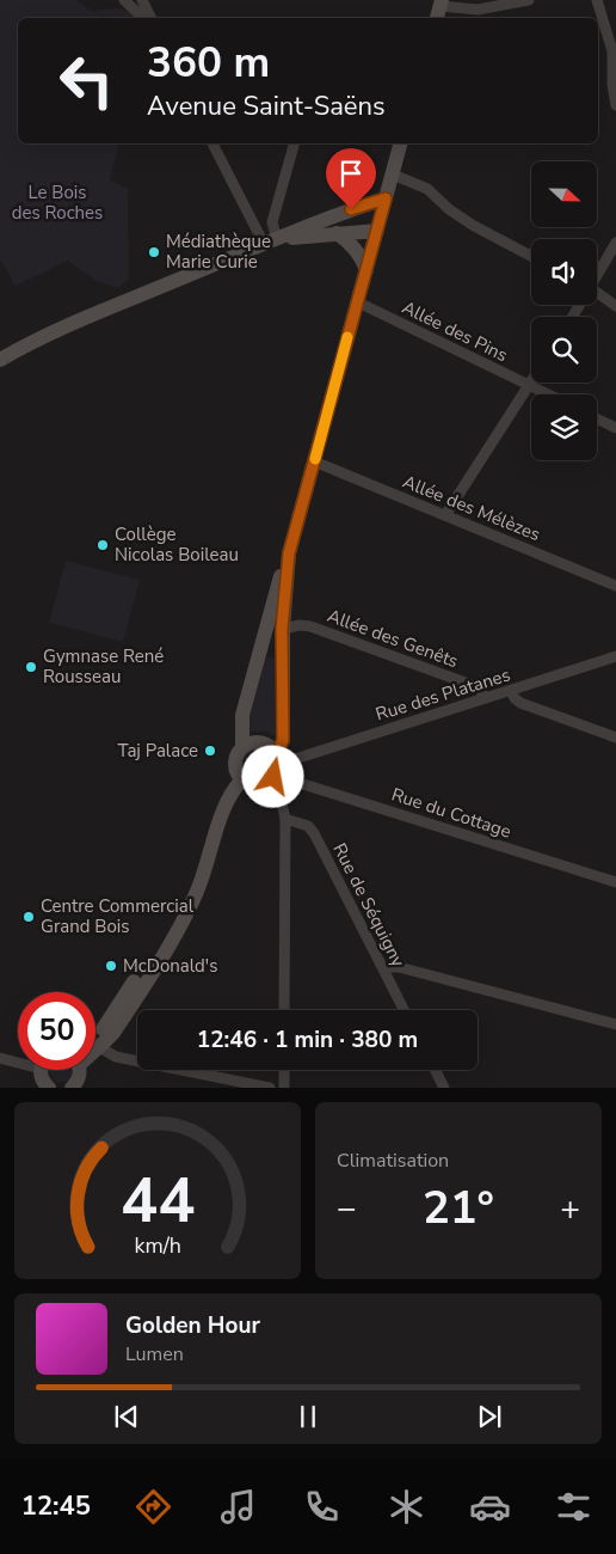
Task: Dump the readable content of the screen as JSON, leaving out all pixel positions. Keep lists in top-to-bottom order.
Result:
{
  "streets": {
    "street": [
      "Allée des Pins",
      "Allée des Mélèzes",
      "Allée des Genêts",
      "Rue des Platanes",
      "Rue du Cottage",
      "Rue de Séquigny"
    ]
  },
  "crossings": [
    ["Allée des Genêts", "Rue des Platanes"],
    ["Rue des Platanes", "Rue du Cottage"]
  ],
  "parks": ["Le Bois des Roches"],
  "places": [
    "Médiathèque Marie Curie",
    "Collège Nicolas Boileau",
    "Gymnase René Rousseau",
    "Taj Palace",
    "Centre Commercial Grand Bois",
    "McDonald's"
  ],
  "north": "right",
  "page": {
    "turn": ["360 m", "Avenue Saint-Saëns"],
    "limit": "50",
    "trip": "12:46 · 1 min · 380 m",
    "tile": "Climatisation",
    "heat": ["−", "21°", "+"],
    "song": ["Golden Hour", "Lumen"],
    "tabs": "12:45",
    "gauge": ["44", "km/h"]
  }
}
